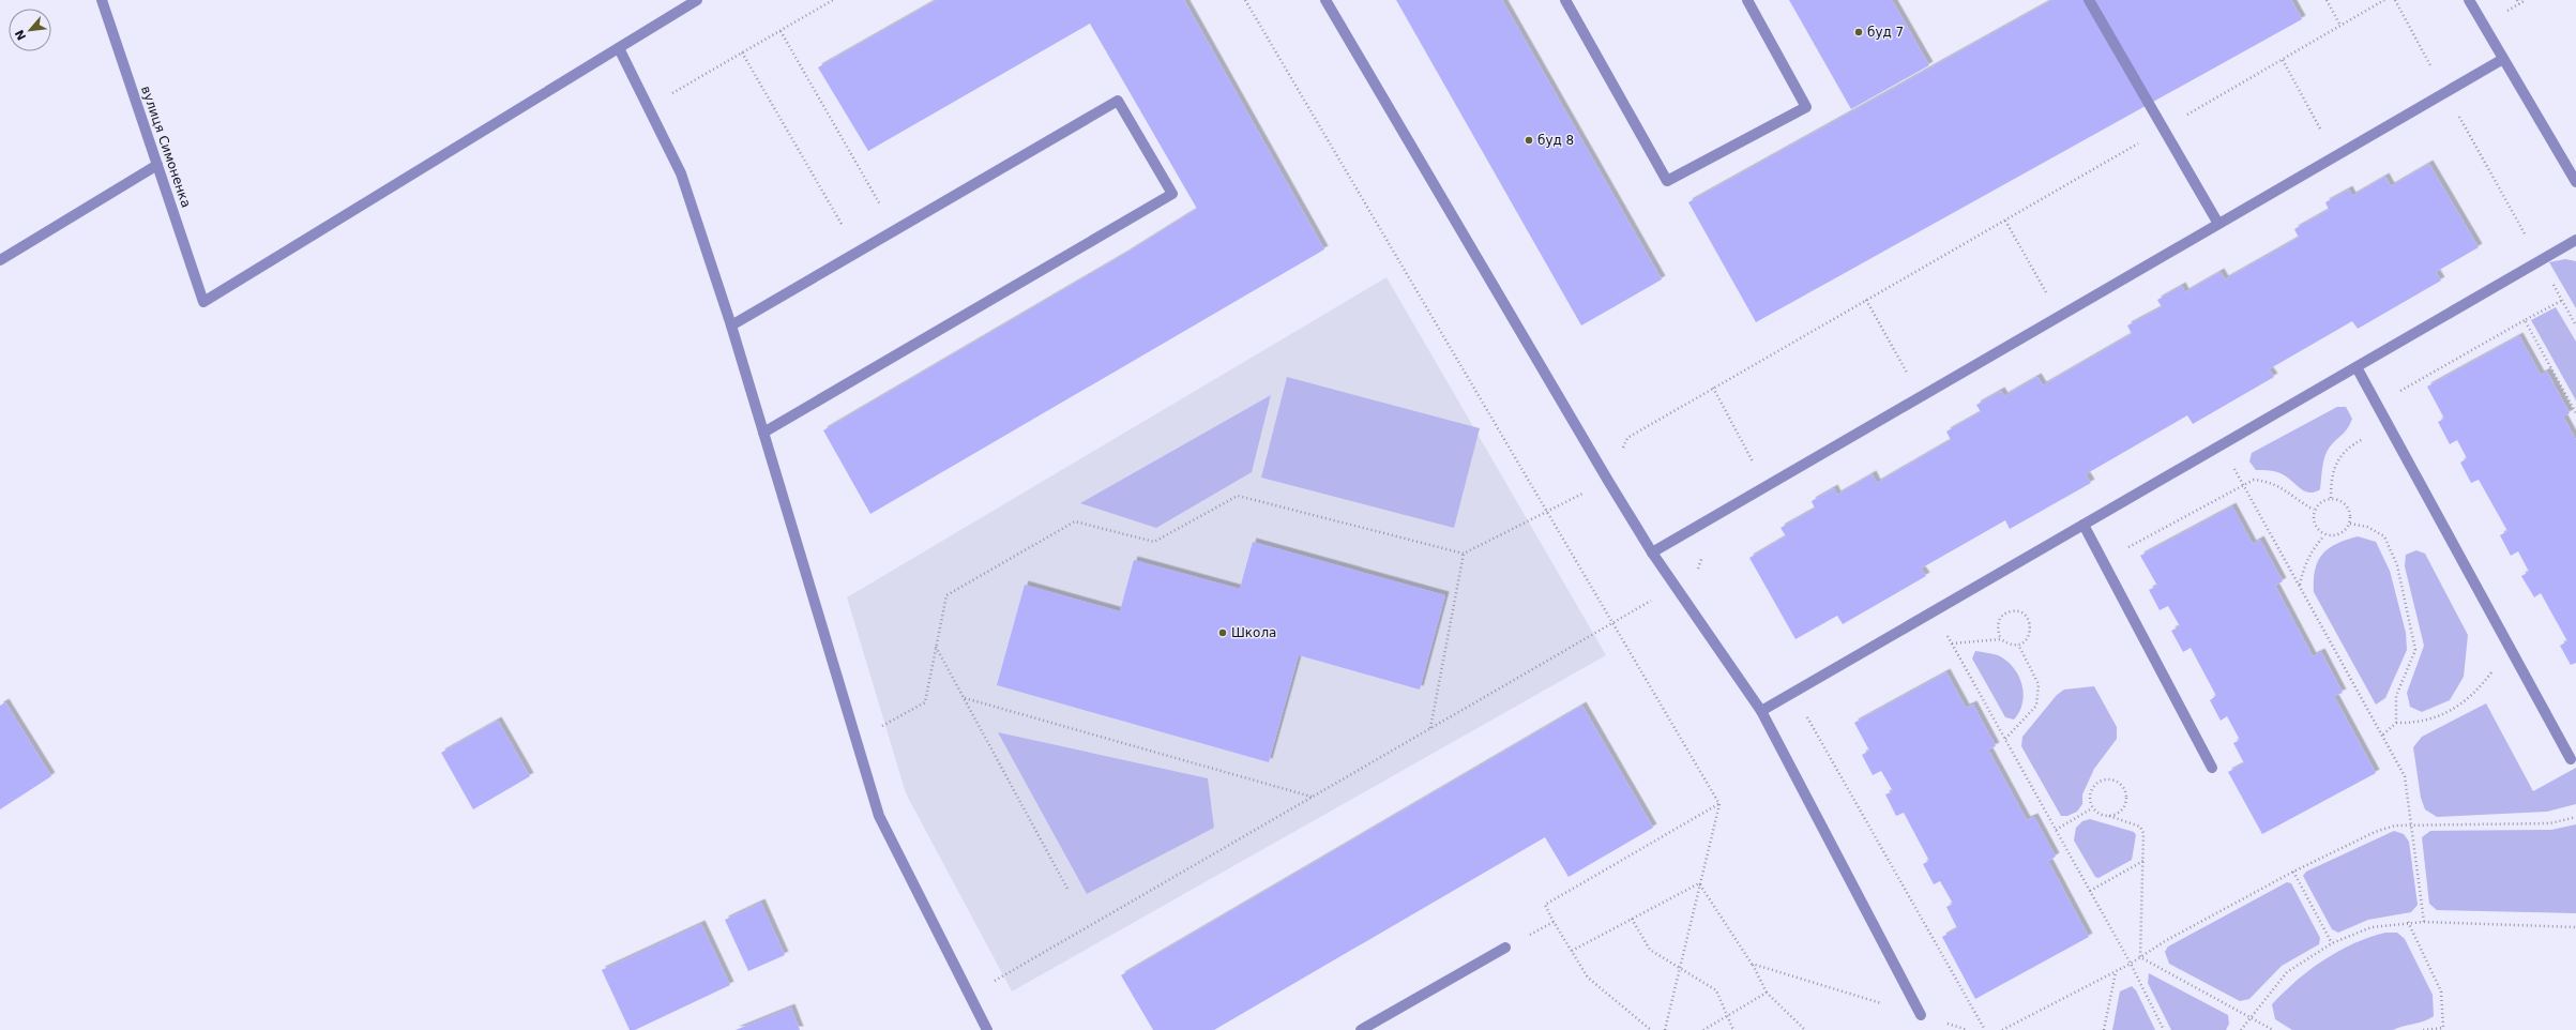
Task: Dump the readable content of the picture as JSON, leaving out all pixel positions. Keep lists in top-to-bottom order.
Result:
{
  "streets": {
    "street": ["вулиця Симоненка"]
  },
  "places": ["буд 7", "буд 8", "Школа"],
  "north": "bottom left"
}
